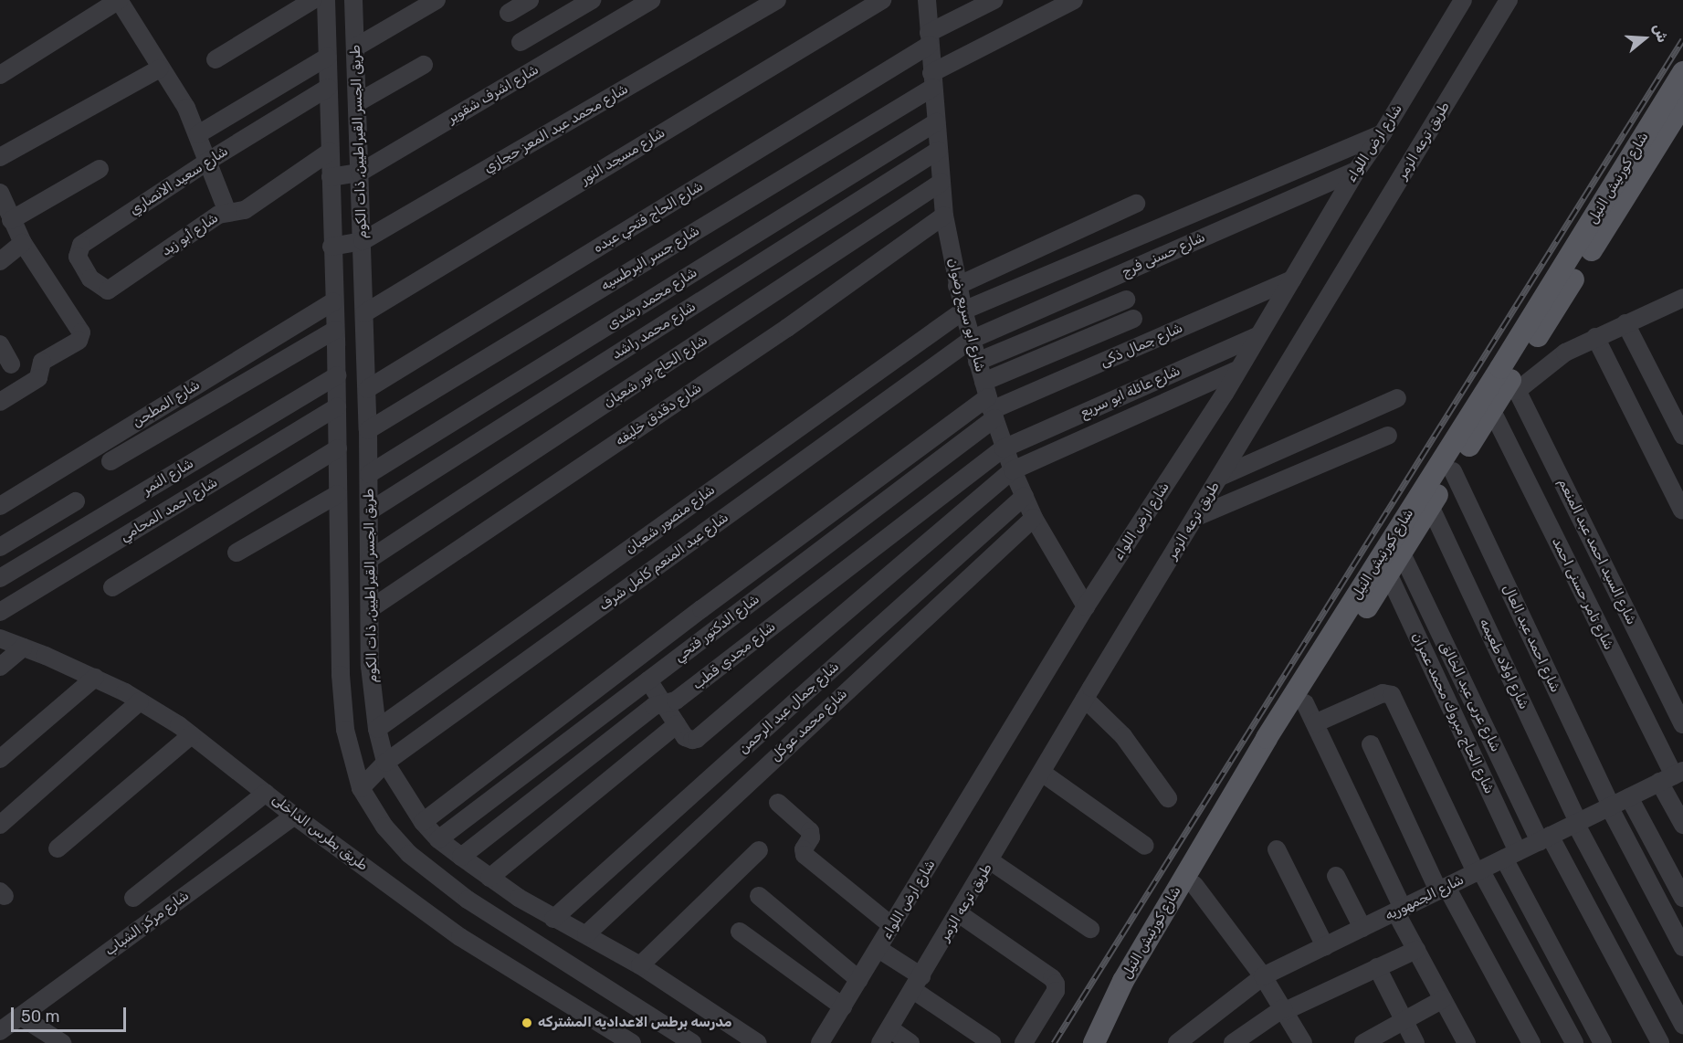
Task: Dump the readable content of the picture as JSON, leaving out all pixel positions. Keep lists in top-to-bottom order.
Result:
{
  "streets": {
    "main road": ["شارع كورنيش النيل"],
    "street": [
      "شارع اشرف شقوير",
      "شارع محمد عبد المعز حجازي",
      "طريق ترعه الزمر",
      "طريق الجسر القيراطيين, ذات الكوم",
      "شارع ارض اللواء",
      "شارع مسجد النور",
      "شارع سعيد الانصاري",
      "شارع الحاج فتحي عبده",
      "شارع أبو زيد",
      "شارع حسنى فرج",
      "شارع جسر البرطسيه",
      "شارع محمد رشدى",
      "شارع ابو سريع رضوان",
      "شارع محمد راشد",
      "شارع جمال ذكى",
      "شارع الحاج نور شعبان",
      "شارع عائلة ابو سريع",
      "شارع المطحن",
      "شارع دقدق خليفه",
      "شارع النمر",
      "شارع احمد المحامي",
      "شارع منصور شعبان",
      "شارع السيد احمد عبد المنعم",
      "شارع عبد المنعم كامل شرف",
      "شارع تامر حسنى احمد",
      "شارع الدكتور فتحي",
      "شارع احمد عبد العال",
      "شارع مجدي قطب",
      "شارع اولاد طعيمه",
      "شارع عربى عبد الخالق",
      "شارع جمال عبد الرحمن",
      "شارع الحاج مبروك محمد عمران",
      "شارع محمد عوكل",
      "طريق بطرس الداخلى",
      "شارع الجمهوريه",
      "شارع مركز الشباب"
    ]
  },
  "crossings": [
    ["شارع اشرف شقوير", "طريق الجسر القيراطيين, ذات الكوم"],
    ["شارع محمد عبد المعز حجازي", "طريق الجسر القيراطيين, ذات الكوم"],
    ["طريق الجسر القيراطيين, ذات الكوم", "شارع مسجد النور"],
    ["طريق الجسر القيراطيين, ذات الكوم", "شارع سعيد الانصاري"],
    ["طريق الجسر القيراطيين, ذات الكوم", "شارع الحاج فتحي عبده"],
    ["طريق الجسر القيراطيين, ذات الكوم", "شارع أبو زيد"],
    ["طريق الجسر القيراطيين, ذات الكوم", "شارع جسر البرطسيه"],
    ["طريق الجسر القيراطيين, ذات الكوم", "شارع محمد رشدى"],
    ["طريق الجسر القيراطيين, ذات الكوم", "شارع محمد راشد"],
    ["طريق الجسر القيراطيين, ذات الكوم", "شارع الحاج نور شعبان"],
    ["طريق الجسر القيراطيين, ذات الكوم", "شارع المطحن"],
    ["طريق الجسر القيراطيين, ذات الكوم", "شارع دقدق خليفه"],
    ["طريق الجسر القيراطيين, ذات الكوم", "شارع النمر"],
    ["طريق الجسر القيراطيين, ذات الكوم", "شارع احمد المحامي"],
    ["طريق الجسر القيراطيين, ذات الكوم", "شارع منصور شعبان"],
    ["طريق الجسر القيراطيين, ذات الكوم", "شارع عبد المنعم كامل شرف"],
    ["طريق الجسر القيراطيين, ذات الكوم", "شارع الدكتور فتحي"],
    ["طريق الجسر القيراطيين, ذات الكوم", "شارع مجدي قطب"],
    ["طريق الجسر القيراطيين, ذات الكوم", "شارع جمال عبد الرحمن"],
    ["طريق الجسر القيراطيين, ذات الكوم", "شارع محمد عوكل"],
    ["شارع ارض اللواء", "شارع حسنى فرج"],
    ["شارع ارض اللواء", "شارع ابو سريع رضوان"],
    ["شارع ارض اللواء", "شارع جمال ذكى"],
    ["شارع ارض اللواء", "شارع عائلة ابو سريع"],
    ["شارع ارض اللواء", "شارع منصور شعبان"],
    ["شارع كورنيش النيل", "شارع السيد احمد عبد المنعم"],
    ["شارع كورنيش النيل", "شارع تامر حسنى احمد"],
    ["شارع كورنيش النيل", "شارع احمد عبد العال"],
    ["شارع كورنيش النيل", "شارع اولاد طعيمه"],
    ["شارع كورنيش النيل", "شارع عربى عبد الخالق"],
    ["شارع كورنيش النيل", "شارع الحاج مبروك محمد عمران"],
    ["شارع سعيد الانصاري", "شارع أبو زيد"],
    ["شارع الحاج فتحي عبده", "شارع ابو سريع رضوان"],
    ["شارع حسنى فرج", "شارع ابو سريع رضوان"],
    ["شارع حسنى فرج", "شارع عبد المنعم كامل شرف"],
    ["شارع جسر البرطسيه", "شارع ابو سريع رضوان"],
    ["شارع محمد رشدى", "شارع ابو سريع رضوان"],
    ["شارع ابو سريع رضوان", "شارع محمد راشد"],
    ["شارع ابو سريع رضوان", "شارع جمال ذكى"],
    ["شارع ابو سريع رضوان", "شارع الحاج نور شعبان"],
    ["شارع ابو سريع رضوان", "شارع عائلة ابو سريع"],
    ["شارع ابو سريع رضوان", "شارع دقدق خليفه"],
    ["شارع ابو سريع رضوان", "شارع منصور شعبان"],
    ["شارع ابو سريع رضوان", "شارع عبد المنعم كامل شرف"],
    ["شارع ابو سريع رضوان", "شارع الدكتور فتحي"],
    ["شارع ابو سريع رضوان", "شارع مجدي قطب"],
    ["شارع ابو سريع رضوان", "شارع جمال عبد الرحمن"],
    ["شارع ابو سريع رضوان", "شارع محمد عوكل"],
    ["شارع جمال ذكى", "شارع الدكتور فتحي"],
    ["شارع عائلة ابو سريع", "شارع مجدي قطب"],
    ["شارع تامر حسنى احمد", "شارع الجمهوريه"],
    ["شارع احمد عبد العال", "شارع الجمهوريه"],
    ["شارع اولاد طعيمه", "شارع الجمهوريه"],
    ["شارع عربى عبد الخالق", "شارع الجمهوريه"],
    ["شارع الحاج مبروك محمد عمران", "شارع الجمهوريه"],
    ["طريق بطرس الداخلى", "شارع مركز الشباب"]
  ],
  "places": ["مدرسه برطس الاعداديه المشتركه"],
  "scale_bar": "50 m",
  "north": "right"
}
